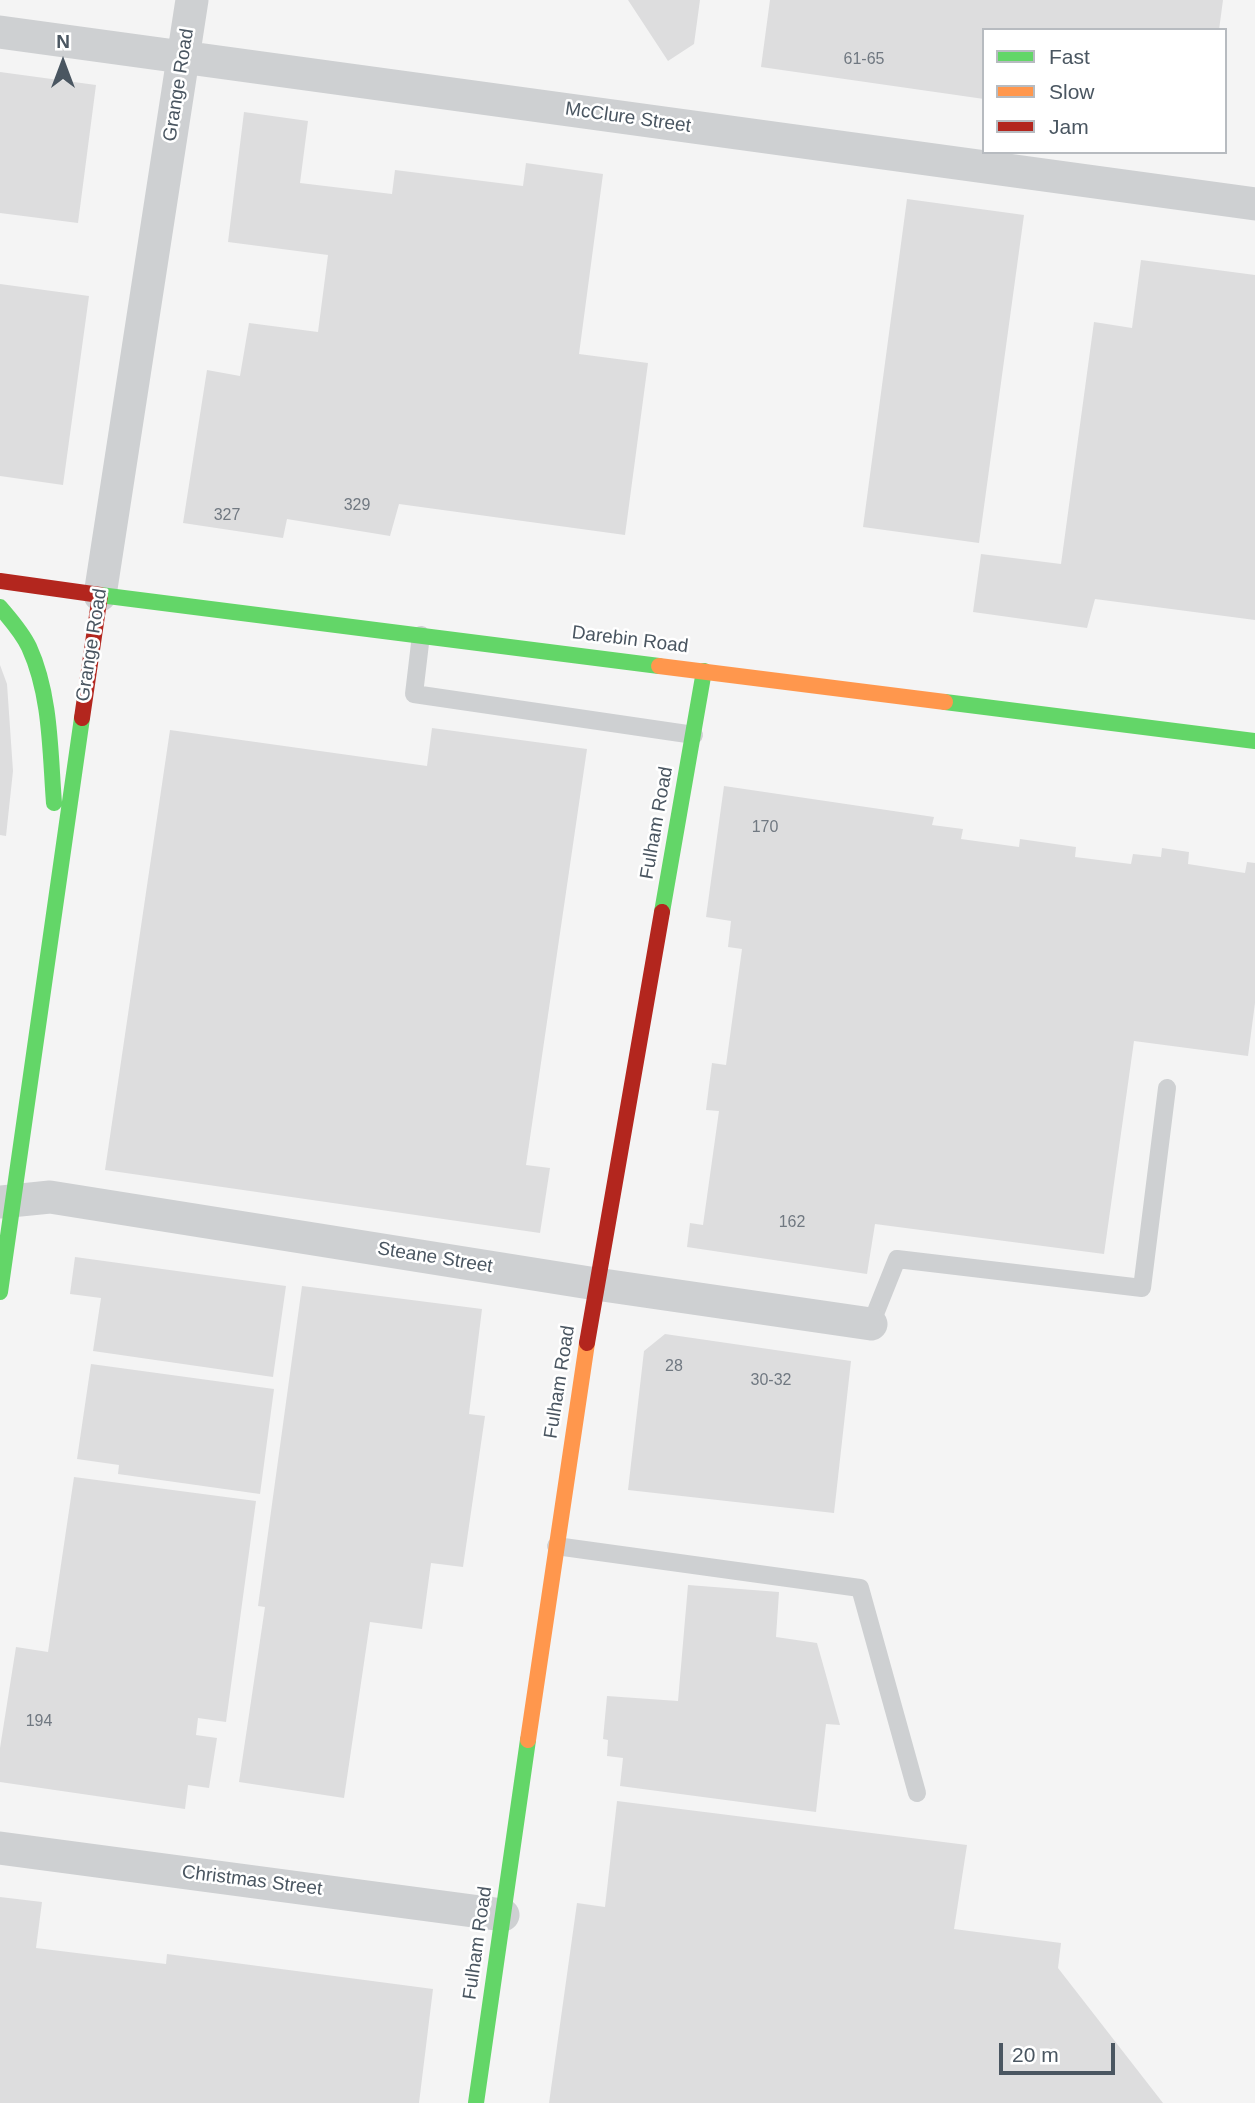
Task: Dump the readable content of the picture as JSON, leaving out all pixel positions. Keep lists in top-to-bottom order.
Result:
{
  "streets": {
    "main road": ["Grange Road", "Darebin Road", "Fulham Road"],
    "street": ["McClure Street", "Steane Street", "Christmas Street"]
  },
  "crossings": [
    ["Grange Road", "McClure Street"],
    ["Grange Road", "Darebin Road"],
    ["Grange Road", "Steane Street"],
    ["Darebin Road", "Fulham Road"],
    ["Fulham Road", "Steane Street"],
    ["Fulham Road", "Christmas Street"]
  ],
  "house_numbers": [
    "61-65",
    "329",
    "327",
    "170",
    "162",
    "28",
    "30-32",
    "194"
  ],
  "legend": ["Fast", "Slow", "Jam"],
  "scale_bar": "20 m",
  "north": "top"
}
